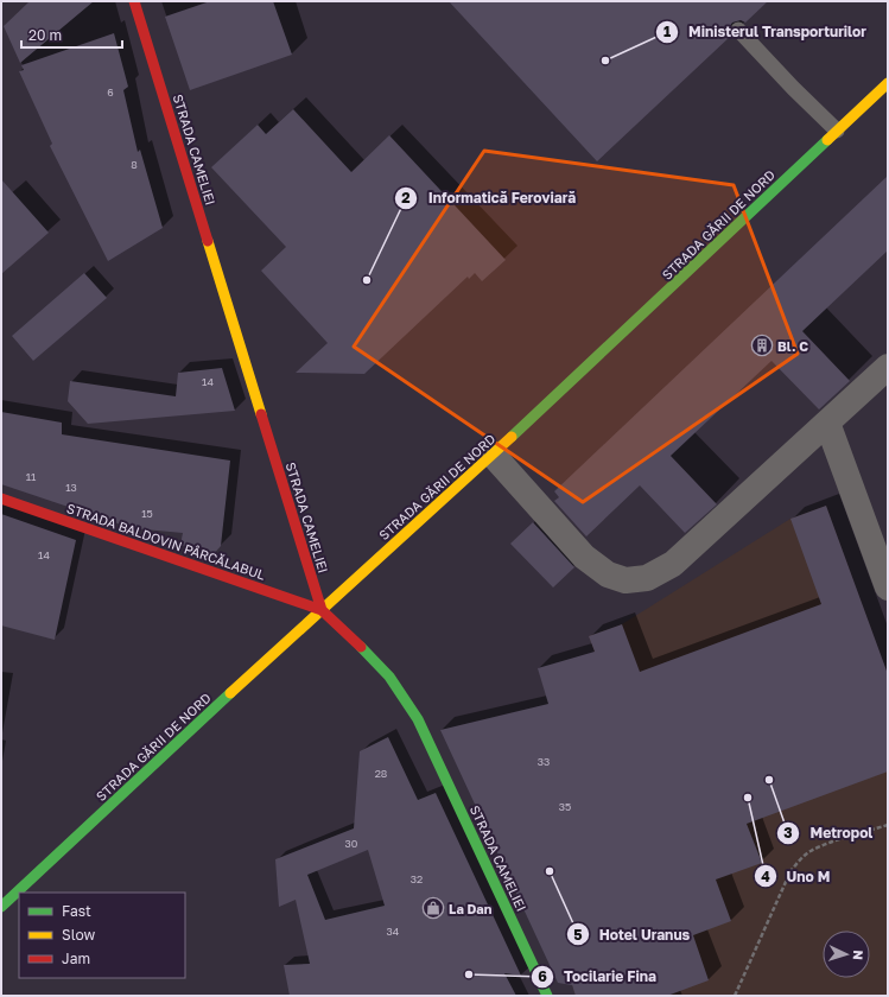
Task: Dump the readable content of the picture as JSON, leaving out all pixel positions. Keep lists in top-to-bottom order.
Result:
{
  "streets": {
    "street": ["STRADA CAMELIEI", "STRADA GĂRII DE NORD", "STRADA BALDOVIN PÂRCĂLABUL"]
  },
  "crossings": [
    ["STRADA CAMELIEI", "STRADA GĂRII DE NORD"],
    ["STRADA CAMELIEI", "STRADA BALDOVIN PÂRCĂLABUL"],
    ["STRADA GĂRII DE NORD", "STRADA BALDOVIN PÂRCĂLABUL"]
  ],
  "places": {
    "other": [
      "Ministerul Transporturilor",
      "Informatică Feroviară",
      "Metropol",
      "Uno M",
      "Hotel Uranus",
      "Tocilarie Fina"
    ],
    "building": ["Bl. C"],
    "shop": ["La Dan"]
  },
  "house_numbers": [
    "6",
    "8",
    "14",
    "11",
    "13",
    "15",
    "14",
    "33",
    "28",
    "35",
    "30",
    "32",
    "34"
  ],
  "legend": ["Fast", "Slow", "Jam"],
  "scale_bar": "20 m",
  "north": "right"
}
